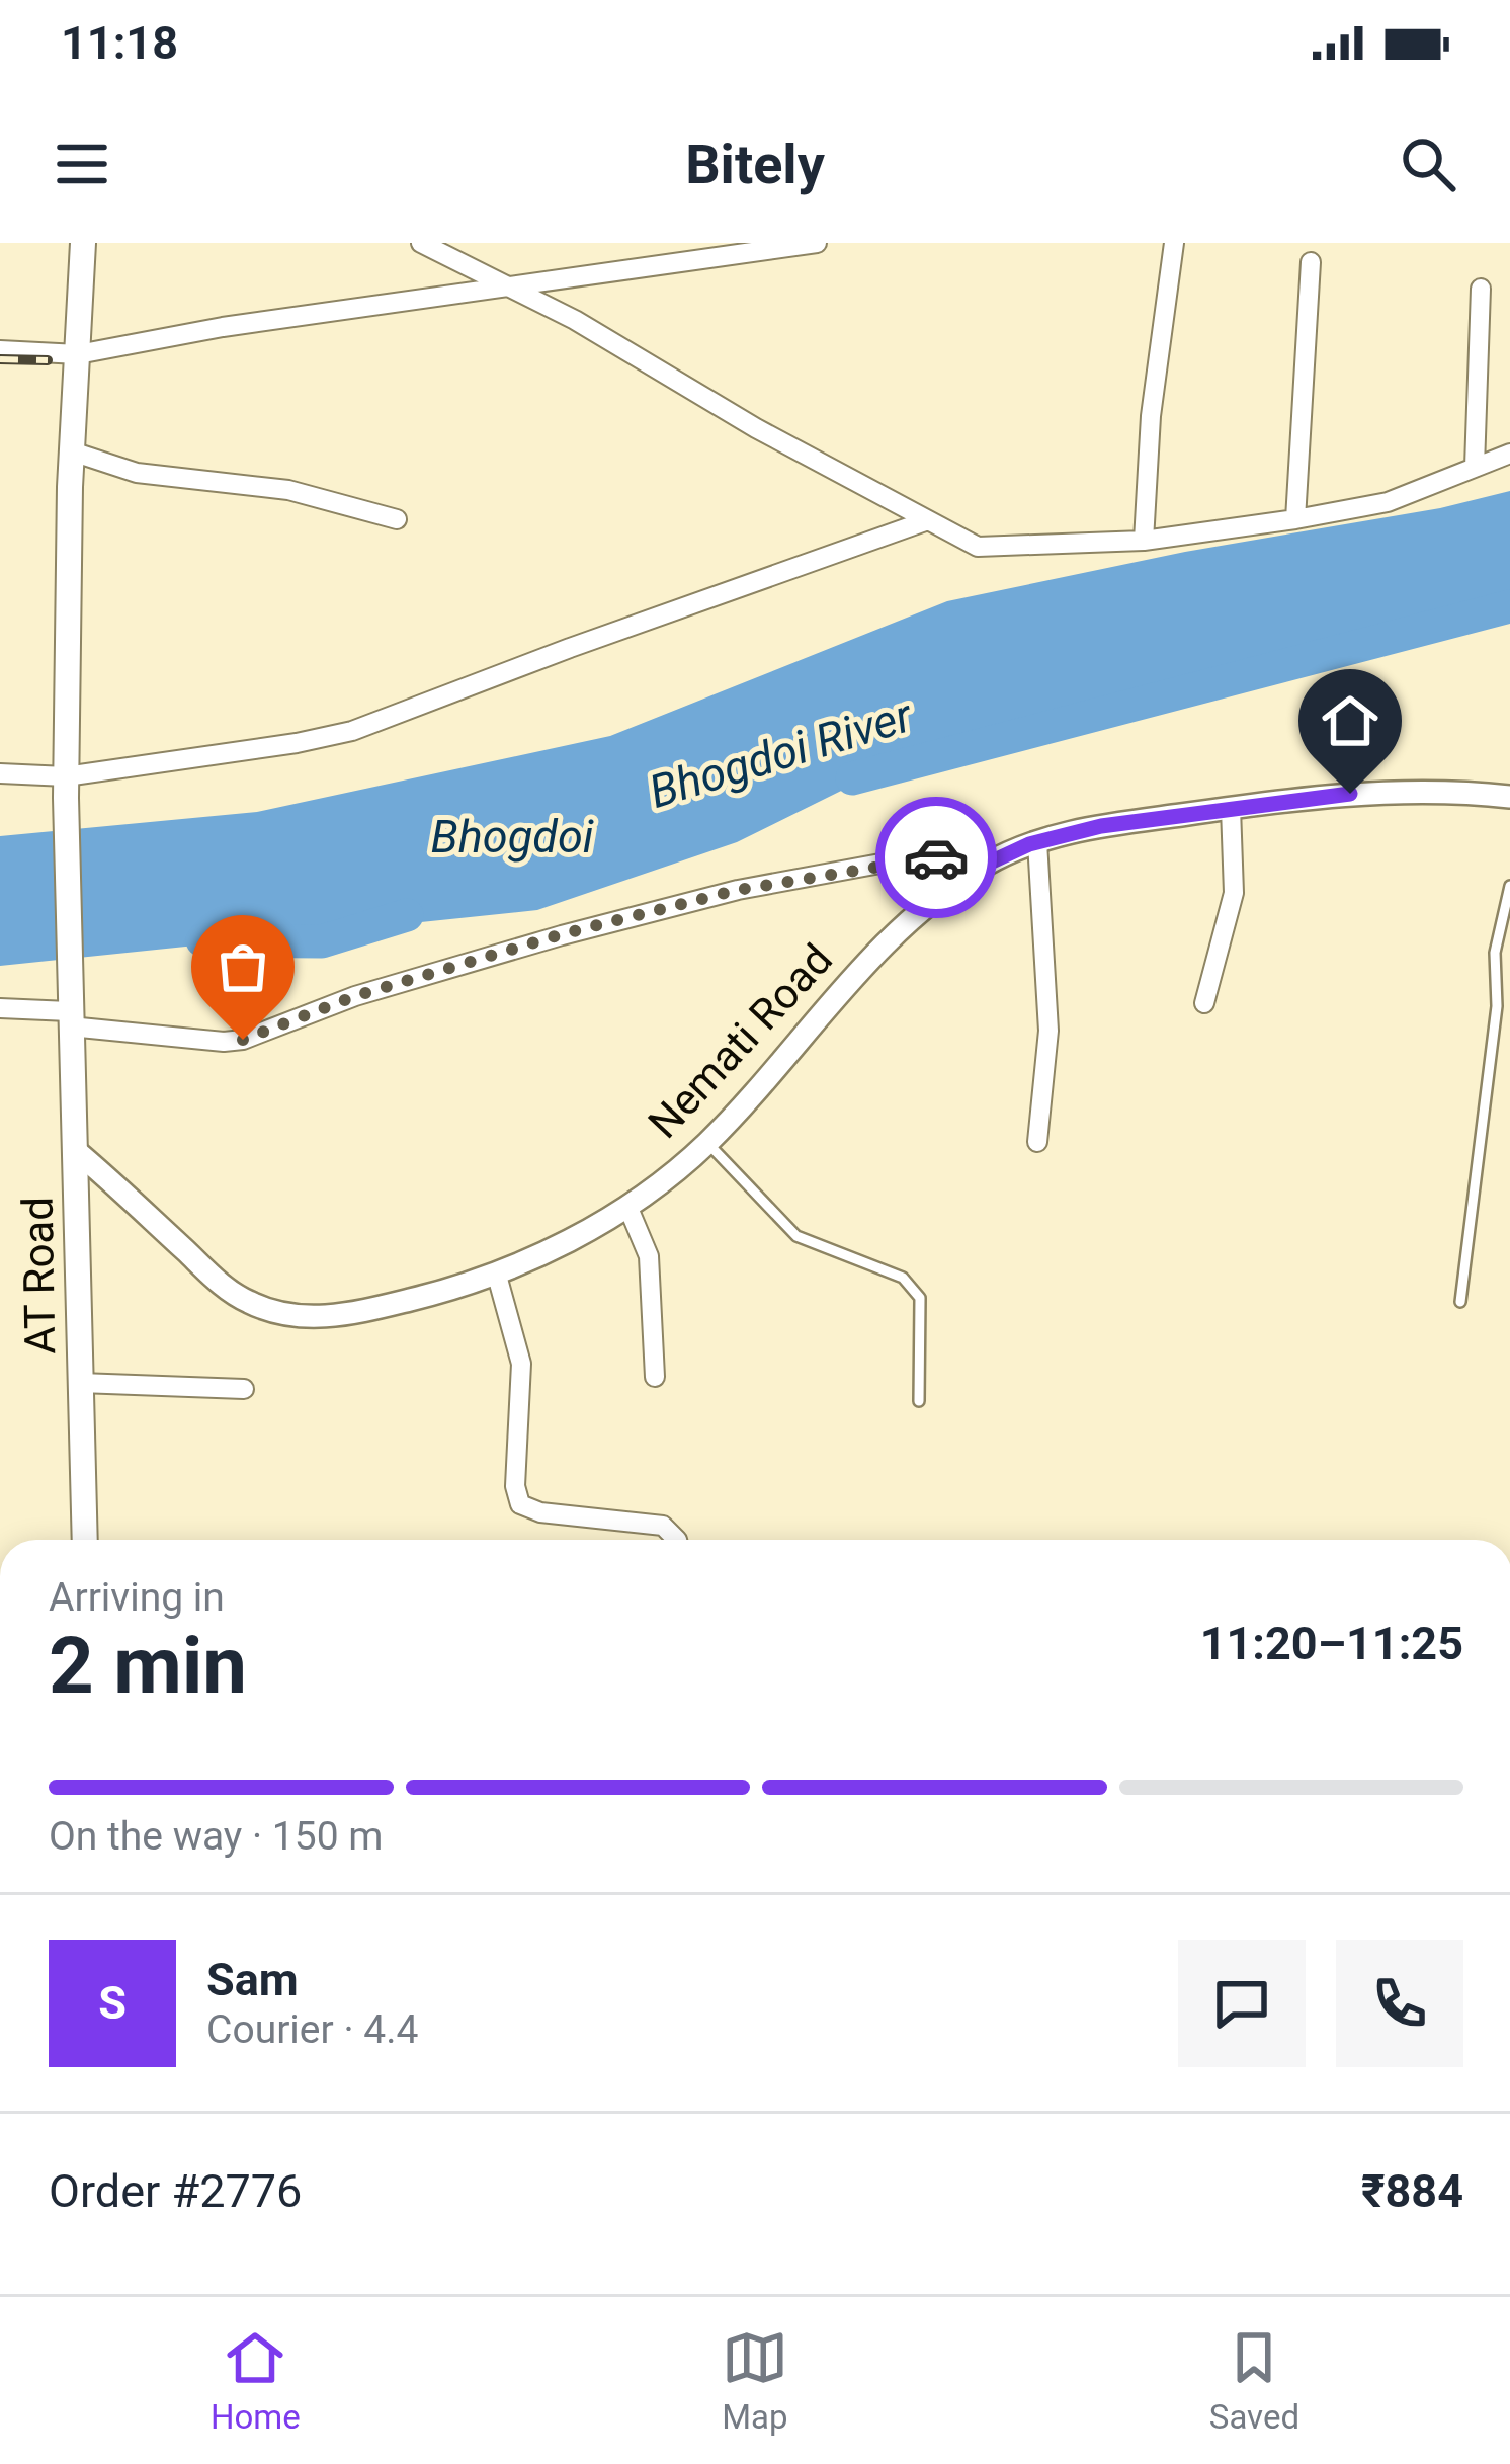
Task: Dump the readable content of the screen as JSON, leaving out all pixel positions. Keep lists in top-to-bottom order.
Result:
{
  "streets": {
    "main road": ["AT Road"],
    "street": ["Nemati Road"]
  },
  "crossings": [
    ["Nemati Road", "AT Road"]
  ],
  "water": ["Bhogdoi River", "Bhogdoi"],
  "page": {
    "status": "11:18",
    "header": "Bitely",
    "heading": ["2 min", "Arriving in", "11:20–11:25"],
    "panel": [
      "Sam",
      "Courier · 4.4",
      "Order #2776",
      "₹884"
    ],
    "bar": "On the way · 150 m",
    "round": "S",
    "tabs": ["Home", "Map", "Saved"]
  }
}
